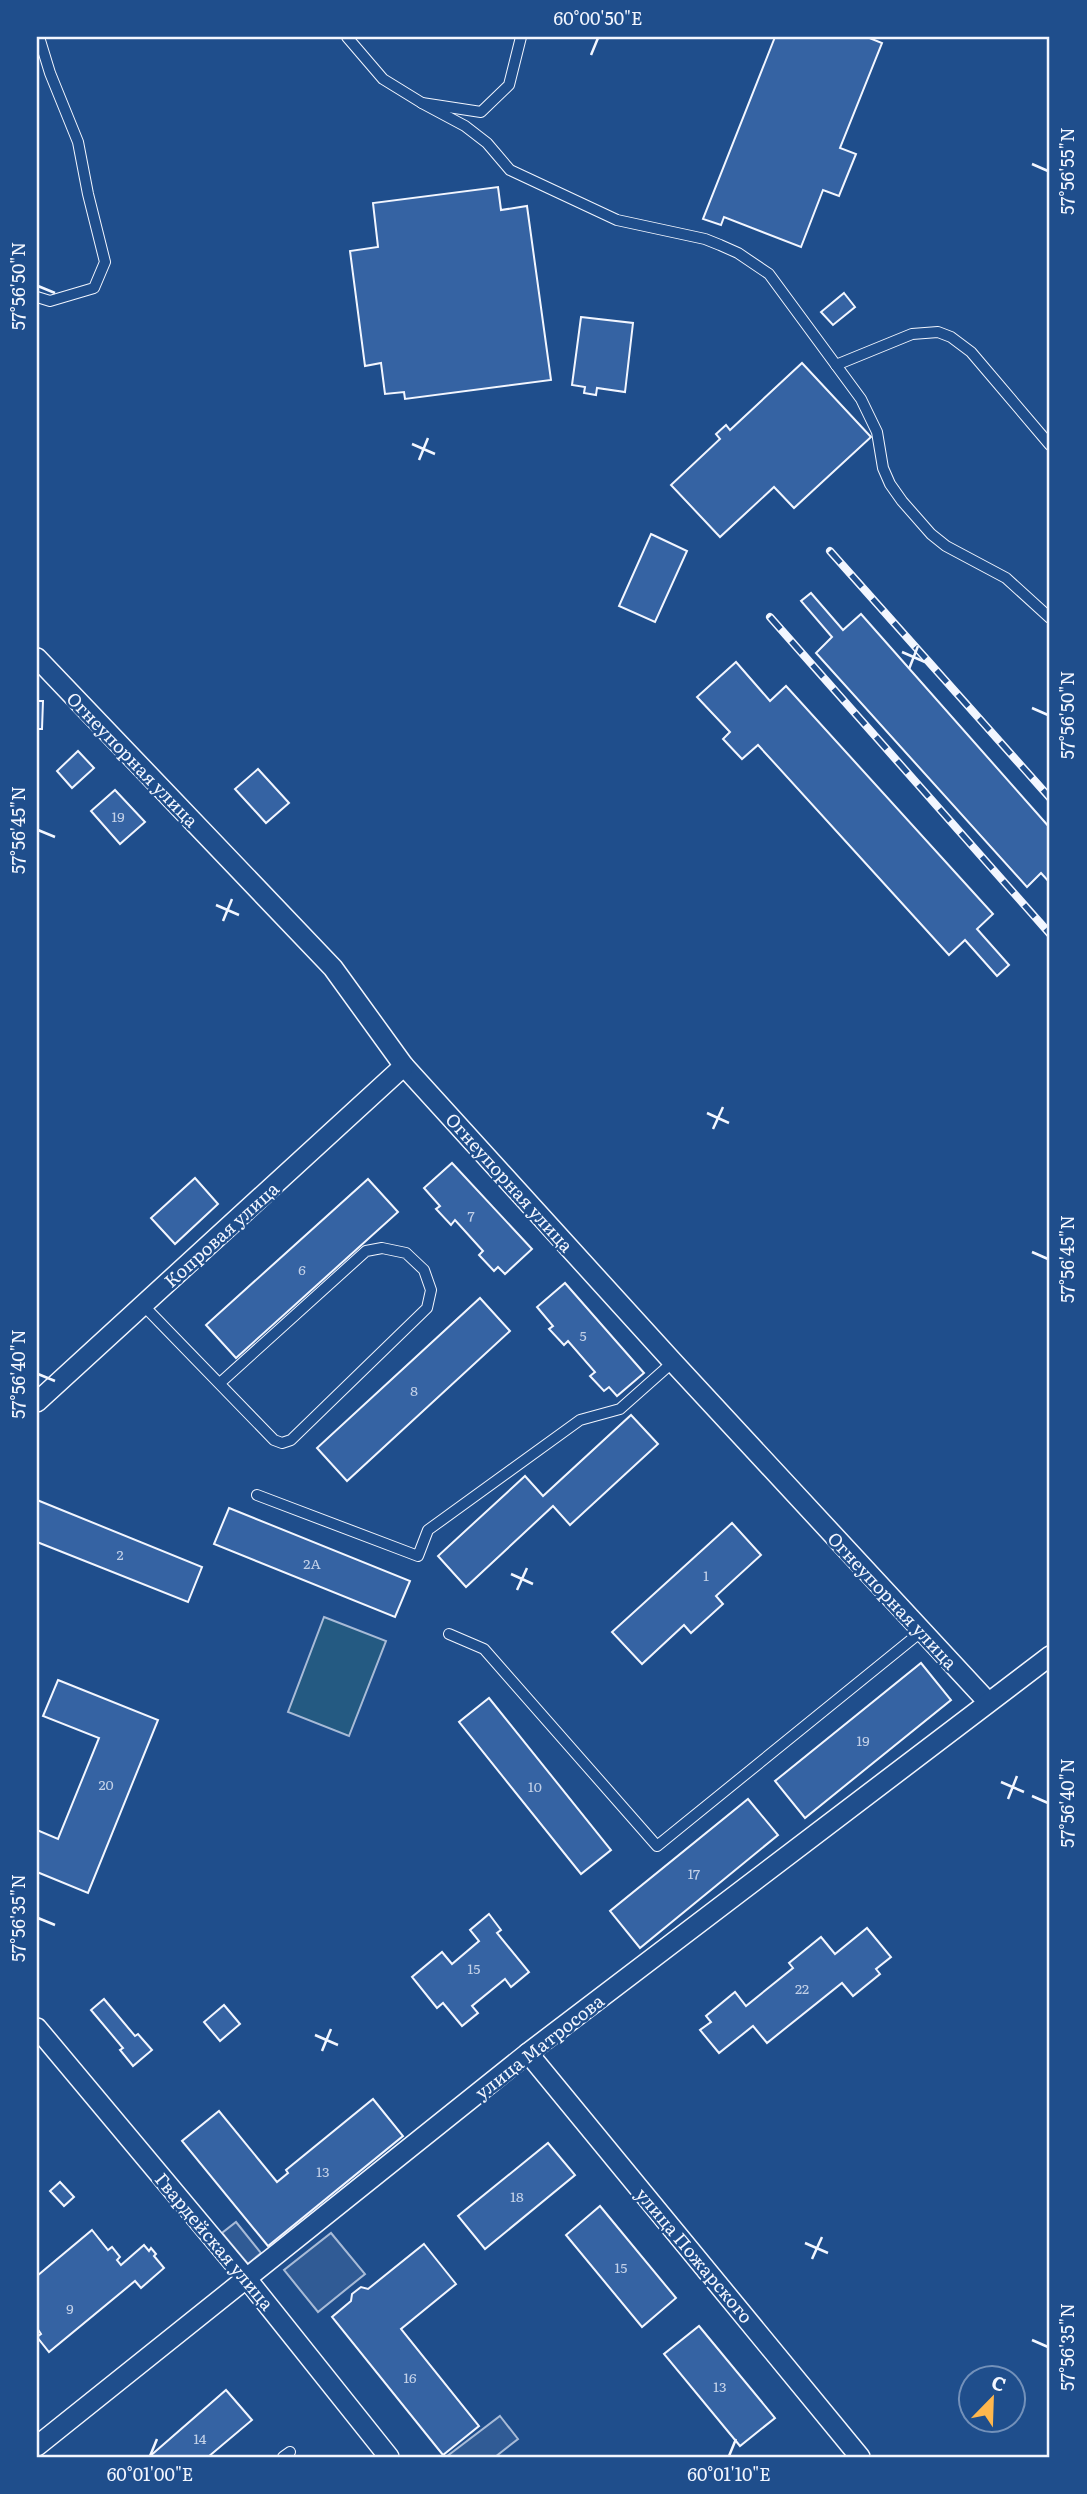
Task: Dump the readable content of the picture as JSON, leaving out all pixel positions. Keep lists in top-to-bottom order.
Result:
{
  "streets": {
    "street": [
      "Огнеупорная улица",
      "Копровая улица",
      "улица Матросова",
      "Гвардейская улица",
      "улица Пожарского"
    ]
  },
  "crossings": [
    ["Огнеупорная улица", "Копровая улица"],
    ["Огнеупорная улица", "улица Матросова"],
    ["улица Матросова", "Гвардейская улица"],
    ["улица Матросова", "улица Пожарского"]
  ],
  "house_numbers": [
    "19",
    "7",
    "6",
    "5",
    "8",
    "2",
    "2А",
    "1",
    "19",
    "20",
    "10",
    "17",
    "15",
    "22",
    "13",
    "18",
    "15",
    "9",
    "16",
    "13",
    "14"
  ],
  "north": "top right",
  "coordinates": [
    "60°00'50\"E",
    "57°56'55\"N",
    "57°56'50\"N",
    "57°56'45\"N",
    "57°56'40\"N",
    "57°56'35\"N",
    "60°01'00\"E",
    "60°01'10\"E"
  ]
}
